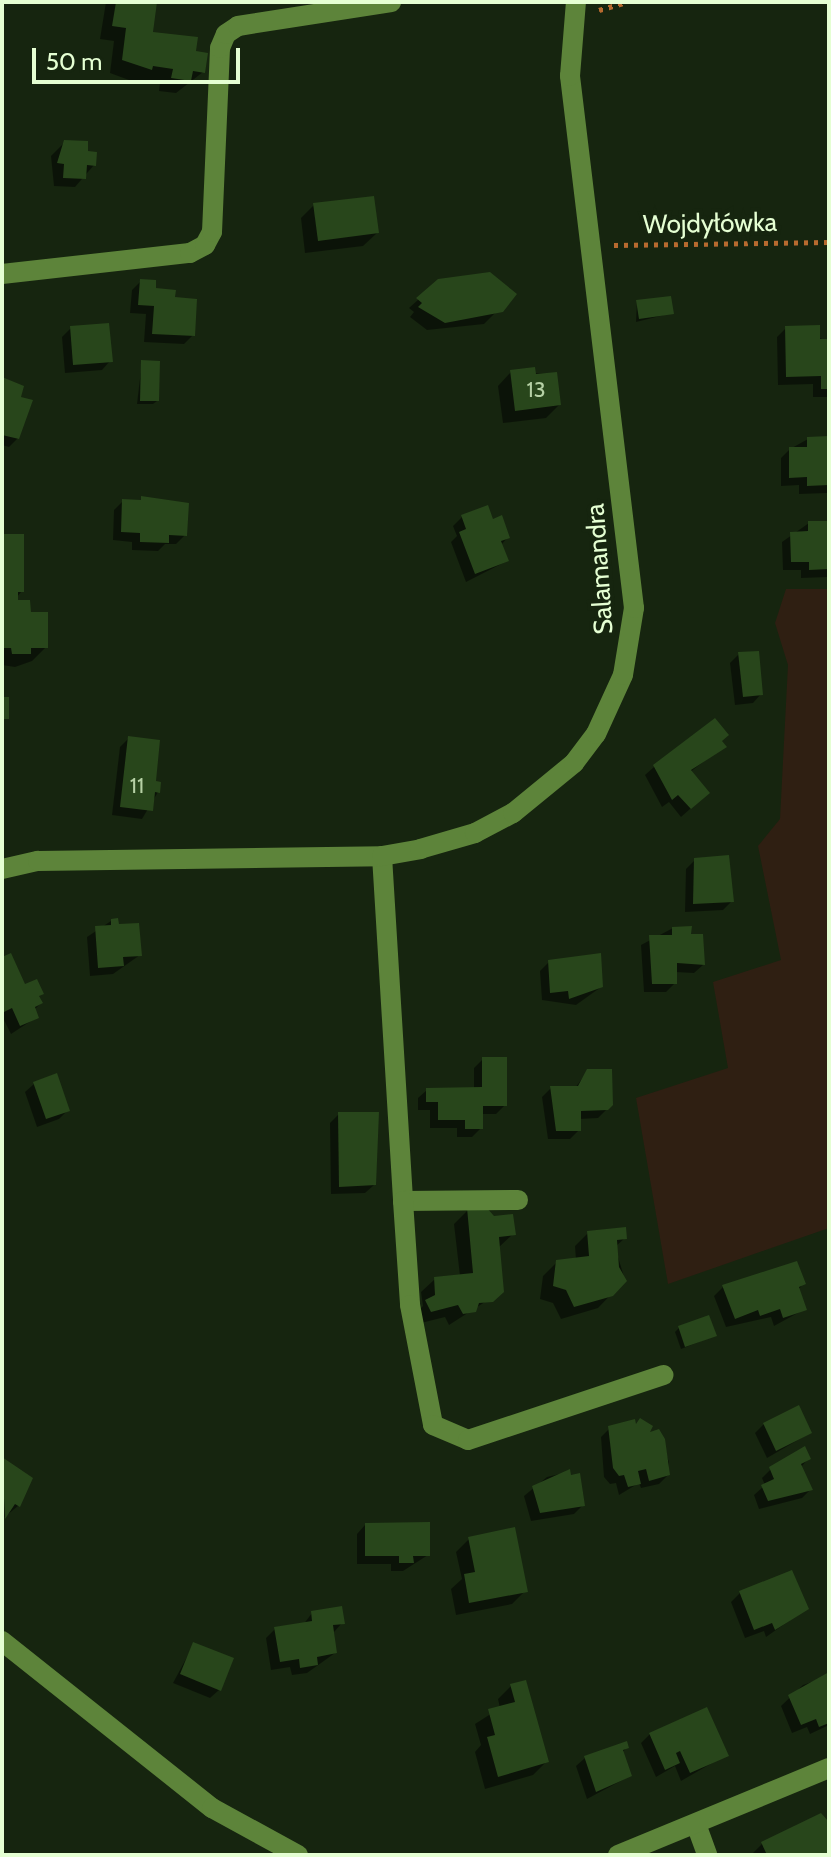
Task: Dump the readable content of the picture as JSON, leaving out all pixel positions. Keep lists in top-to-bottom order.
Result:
{
  "streets": {
    "street": ["Salamandra"],
    "path": ["Wojdyłówka"]
  },
  "crossings": [
    ["Wojdyłówka", "Salamandra"]
  ],
  "house_numbers": ["13", "11"],
  "scale_bar": "50 m"
}
